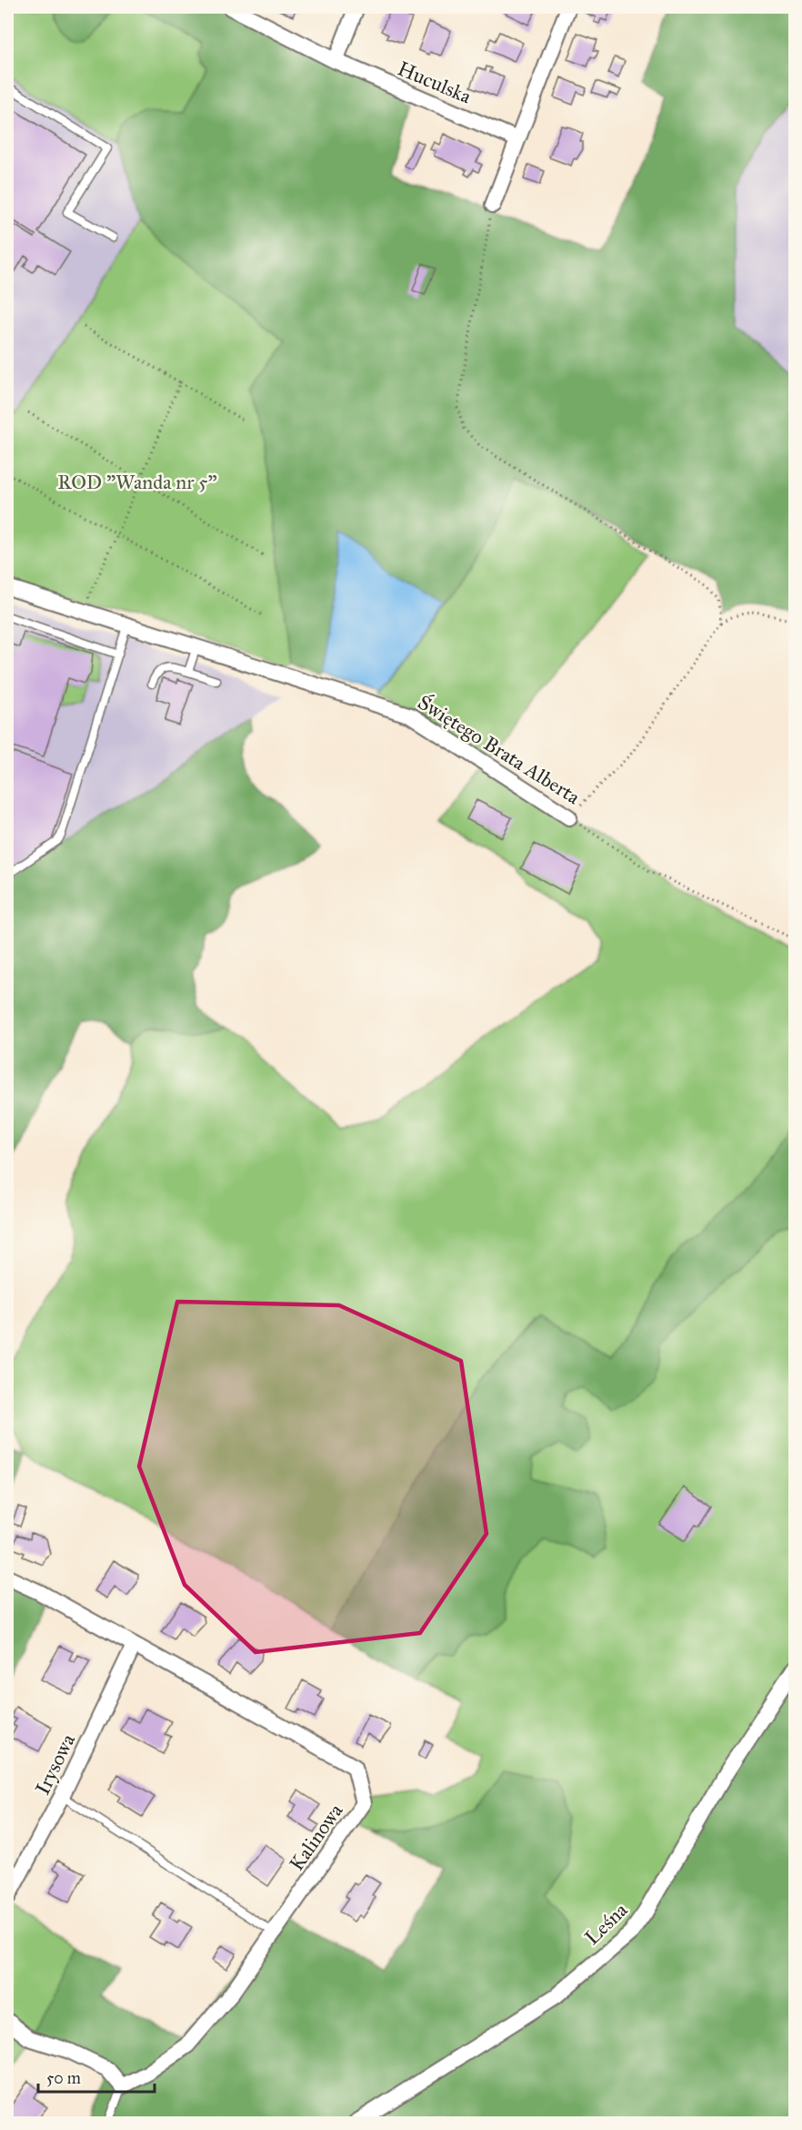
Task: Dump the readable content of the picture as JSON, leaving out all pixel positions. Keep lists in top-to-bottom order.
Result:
{
  "streets": {
    "street": [
      "Huculska",
      "Świętego Brata Alberta",
      "Irysowa",
      "Kalinowa",
      "Leśna"
    ]
  },
  "crossings": [
    ["Irysowa", "Kalinowa"]
  ],
  "parks": ["ROD \"Wanda nr 5\""],
  "scale_bar": "50 m"
}
